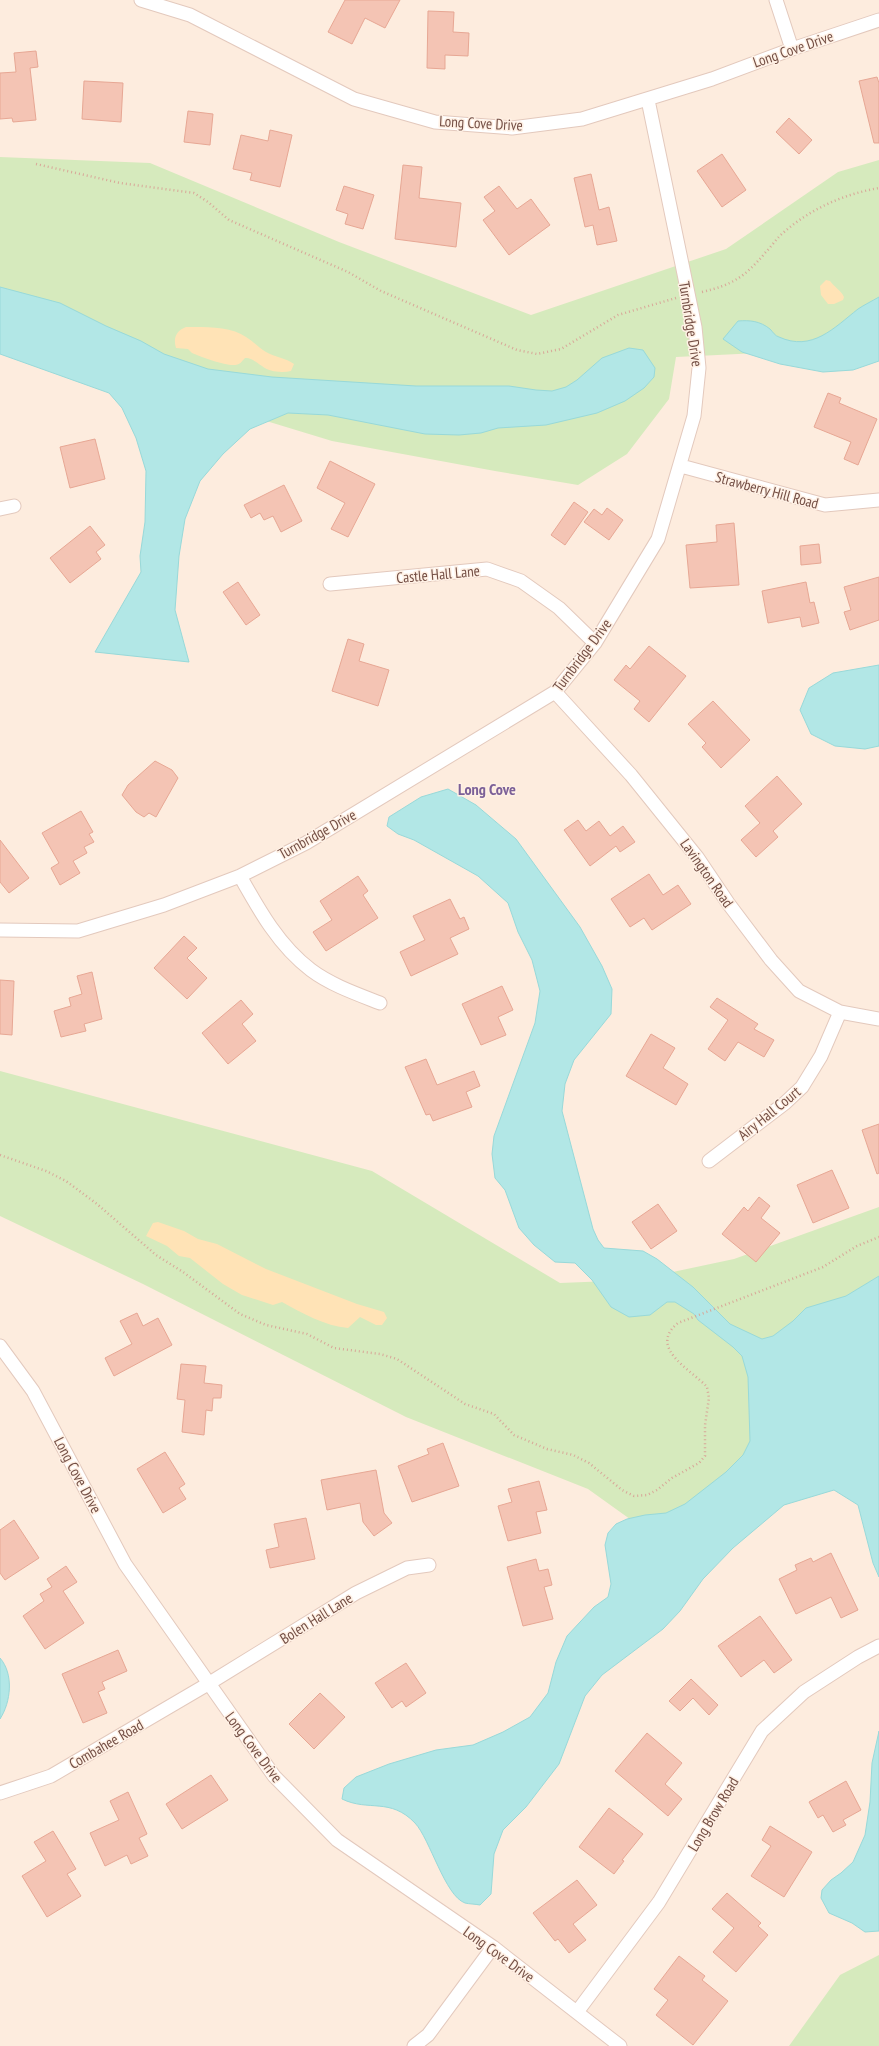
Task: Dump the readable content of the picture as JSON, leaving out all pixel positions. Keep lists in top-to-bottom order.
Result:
{
  "streets": {
    "street": [
      "Long Cove Drive",
      "Turnbridge Drive",
      "Strawberry Hill Road",
      "Castle Hall Lane",
      "Lavington Road",
      "Airy Hall Court",
      "Bolen Hall Lane",
      "Combahee Road",
      "Long Brow Road"
    ]
  },
  "crossings": [
    ["Long Cove Drive", "Turnbridge Drive"],
    ["Long Cove Drive", "Bolen Hall Lane"],
    ["Long Cove Drive", "Combahee Road"],
    ["Long Cove Drive", "Long Brow Road"],
    ["Turnbridge Drive", "Strawberry Hill Road"],
    ["Turnbridge Drive", "Castle Hall Lane"],
    ["Turnbridge Drive", "Lavington Road"],
    ["Lavington Road", "Airy Hall Court"],
    ["Bolen Hall Lane", "Combahee Road"]
  ],
  "districts": ["Long Cove"]
}
